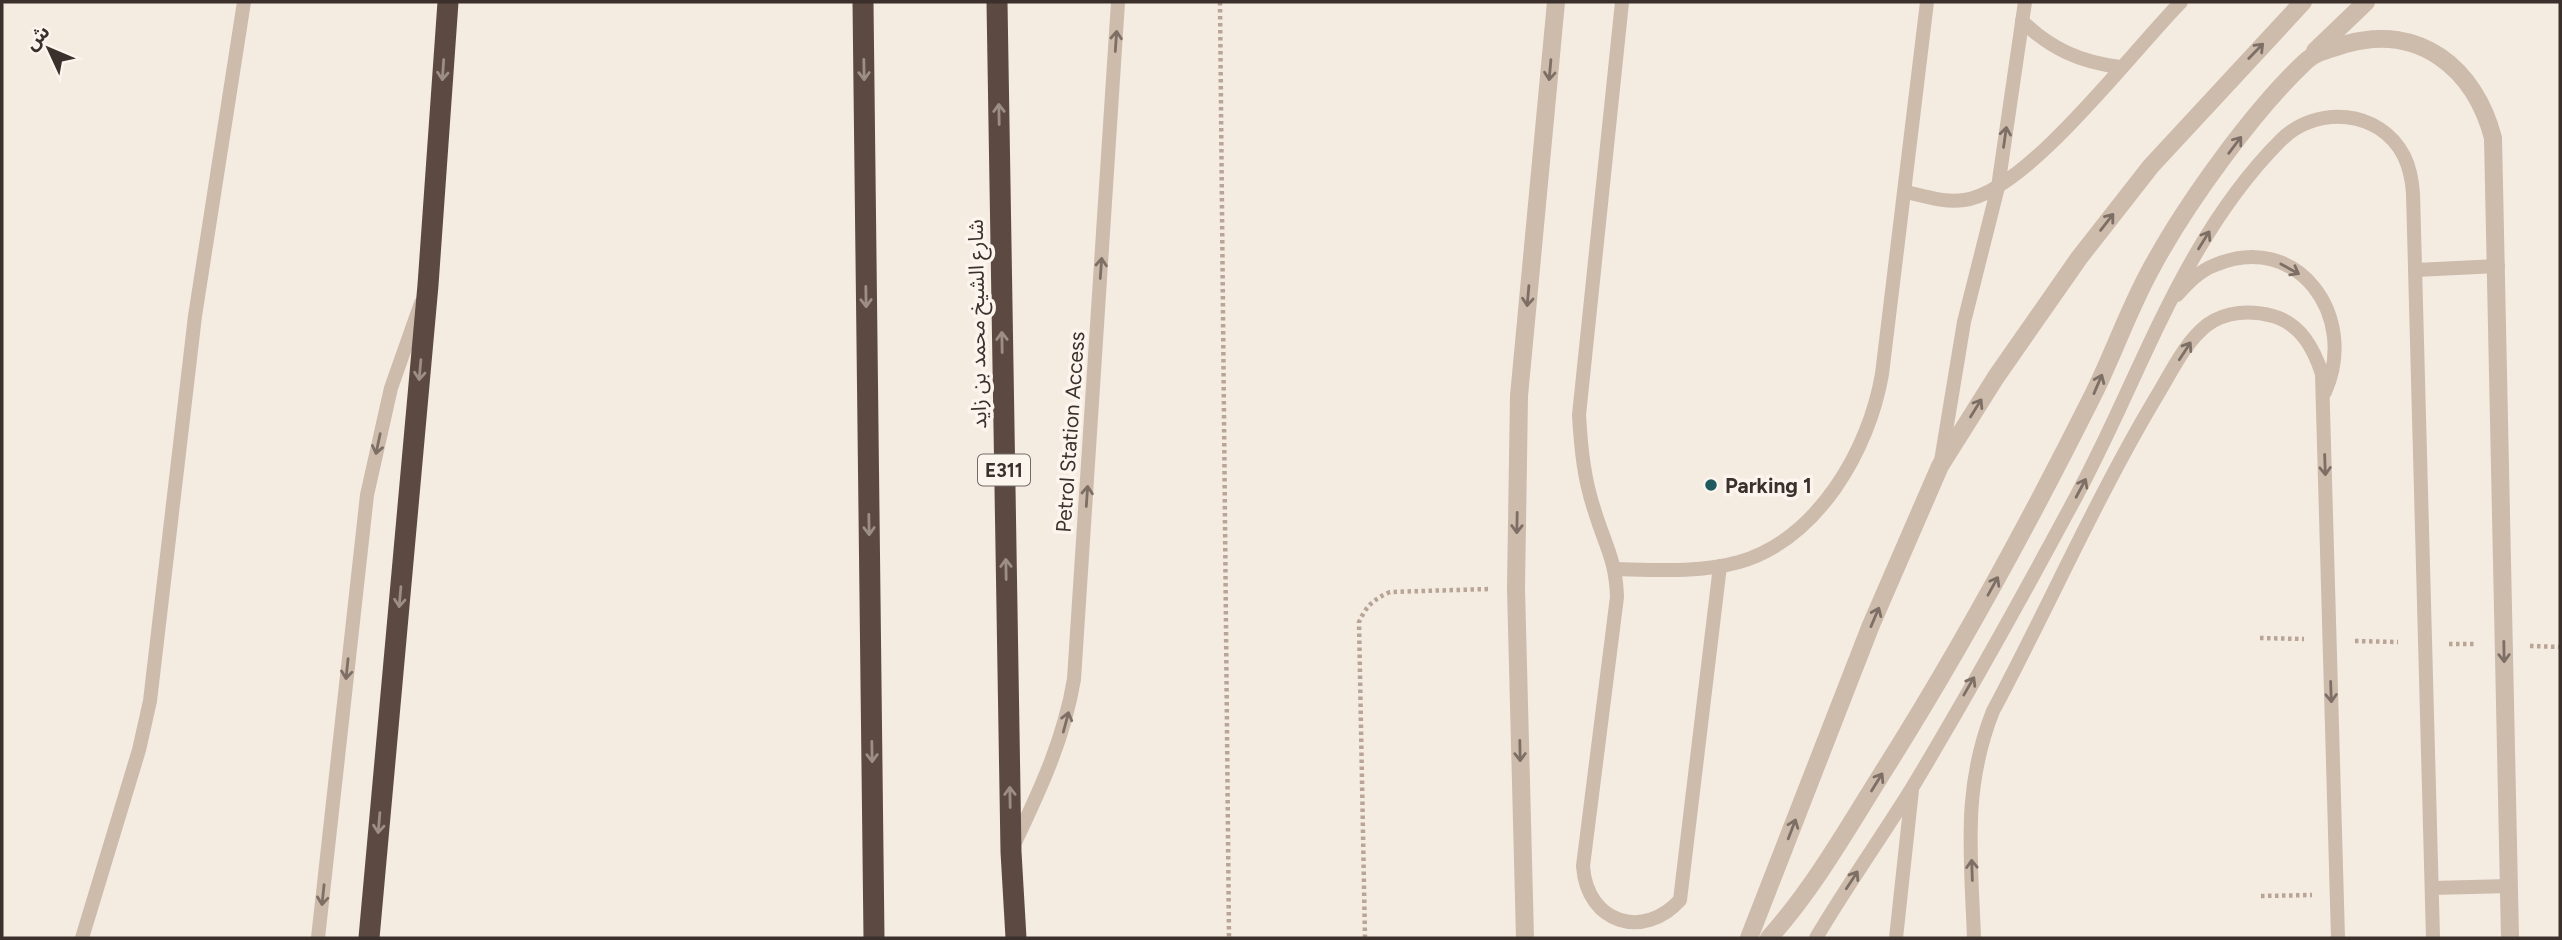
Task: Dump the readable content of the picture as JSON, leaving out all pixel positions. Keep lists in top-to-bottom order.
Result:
{
  "streets": {
    "highway": ["شارع الشيخ محمد بن زايد", "E311"],
    "lane": ["Petrol Station Access"]
  },
  "crossings": [
    ["شارع الشيخ محمد بن زايد", "Petrol Station Access"]
  ],
  "one_way": ["Petrol Station Access"],
  "places": ["Parking 1"],
  "north": "top left"
}
